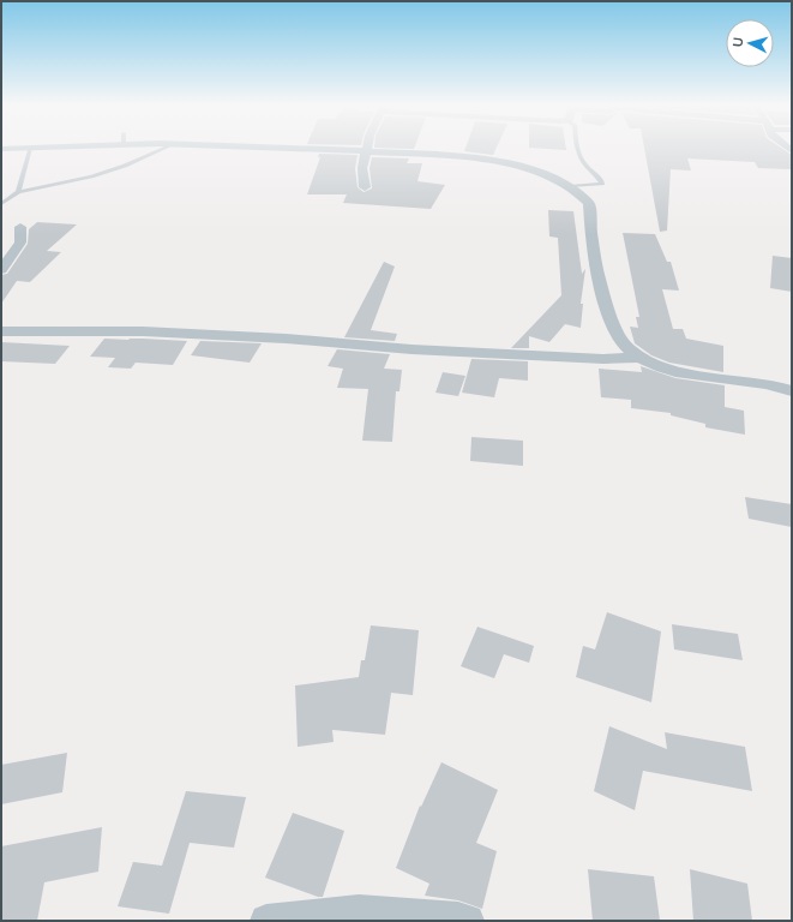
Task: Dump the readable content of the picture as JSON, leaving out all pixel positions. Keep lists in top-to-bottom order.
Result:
{
  "north": "left"
}
